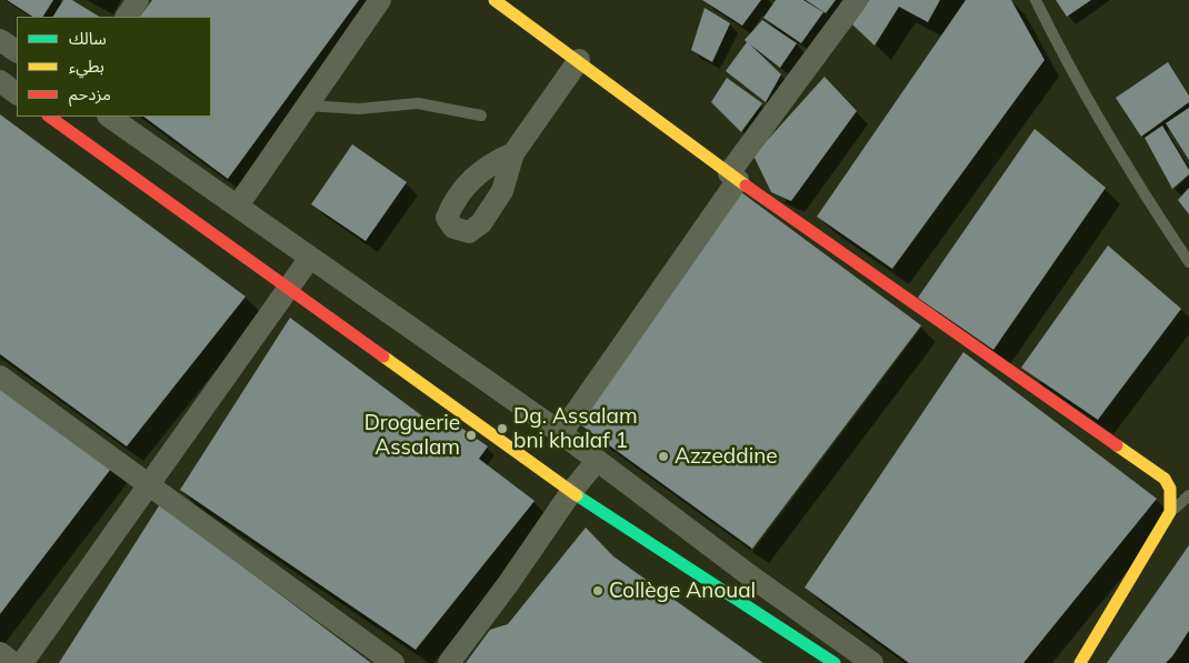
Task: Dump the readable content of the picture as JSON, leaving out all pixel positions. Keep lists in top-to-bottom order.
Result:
{
  "places": [
    "Dg. Assalam bni khalaf 1",
    "Droguerie Assalam",
    "Azzeddine",
    "Collège Anoual"
  ],
  "legend": ["سالك", "بطيء", "مزدحم"]
}
